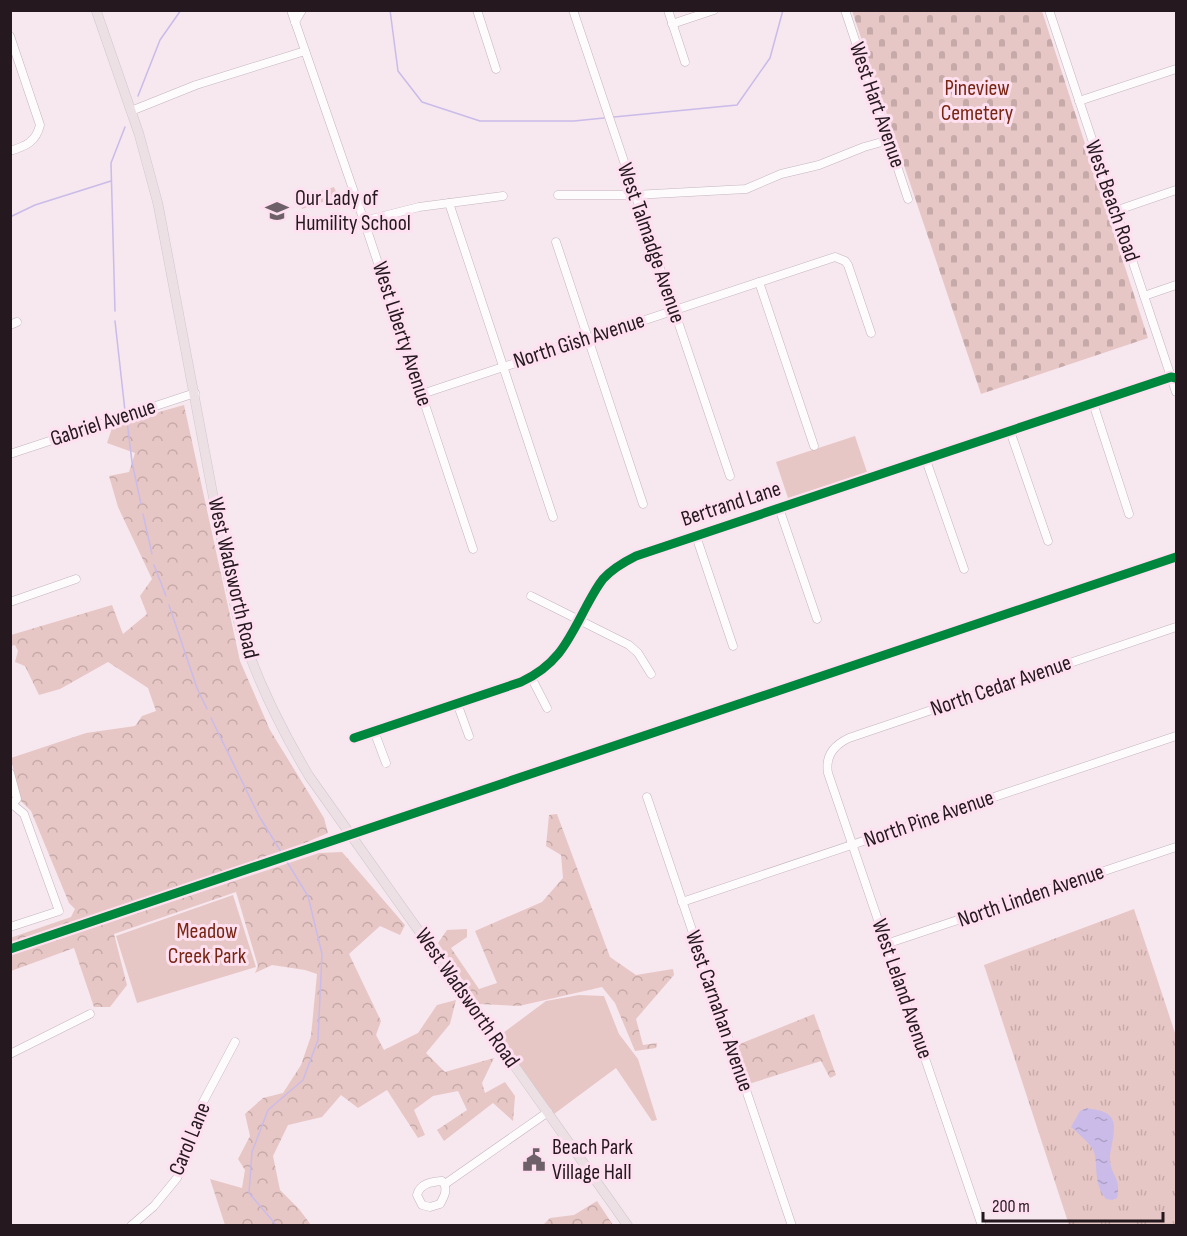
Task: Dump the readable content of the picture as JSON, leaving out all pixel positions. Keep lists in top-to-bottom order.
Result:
{
  "streets": {
    "main road": ["West Wadsworth Road"],
    "street": [
      "West Hart Avenue",
      "West Beach Road",
      "West Talmadge Avenue",
      "West Liberty Avenue",
      "North Gish Avenue",
      "Gabriel Avenue",
      "Bertrand Lane",
      "North Cedar Avenue",
      "North Pine Avenue",
      "North Linden Avenue",
      "West Leland Avenue",
      "West Carnahan Avenue",
      "Carol Lane"
    ]
  },
  "crossings": [
    ["West Beach Road", "Bertrand Lane"],
    ["West Talmadge Avenue", "North Gish Avenue"],
    ["West Liberty Avenue", "North Gish Avenue"],
    ["Gabriel Avenue", "West Wadsworth Road"],
    ["North Cedar Avenue", "West Leland Avenue"],
    ["North Pine Avenue", "West Leland Avenue"],
    ["North Pine Avenue", "West Carnahan Avenue"],
    ["North Linden Avenue", "West Leland Avenue"]
  ],
  "parks": ["Pineview Cemetery", "Meadow Creek Park"],
  "places": {
    "school or university": ["Our Lady of Humility School"],
    "public building": ["Beach Park Village Hall"]
  },
  "scale_bar": "200 m"
}
